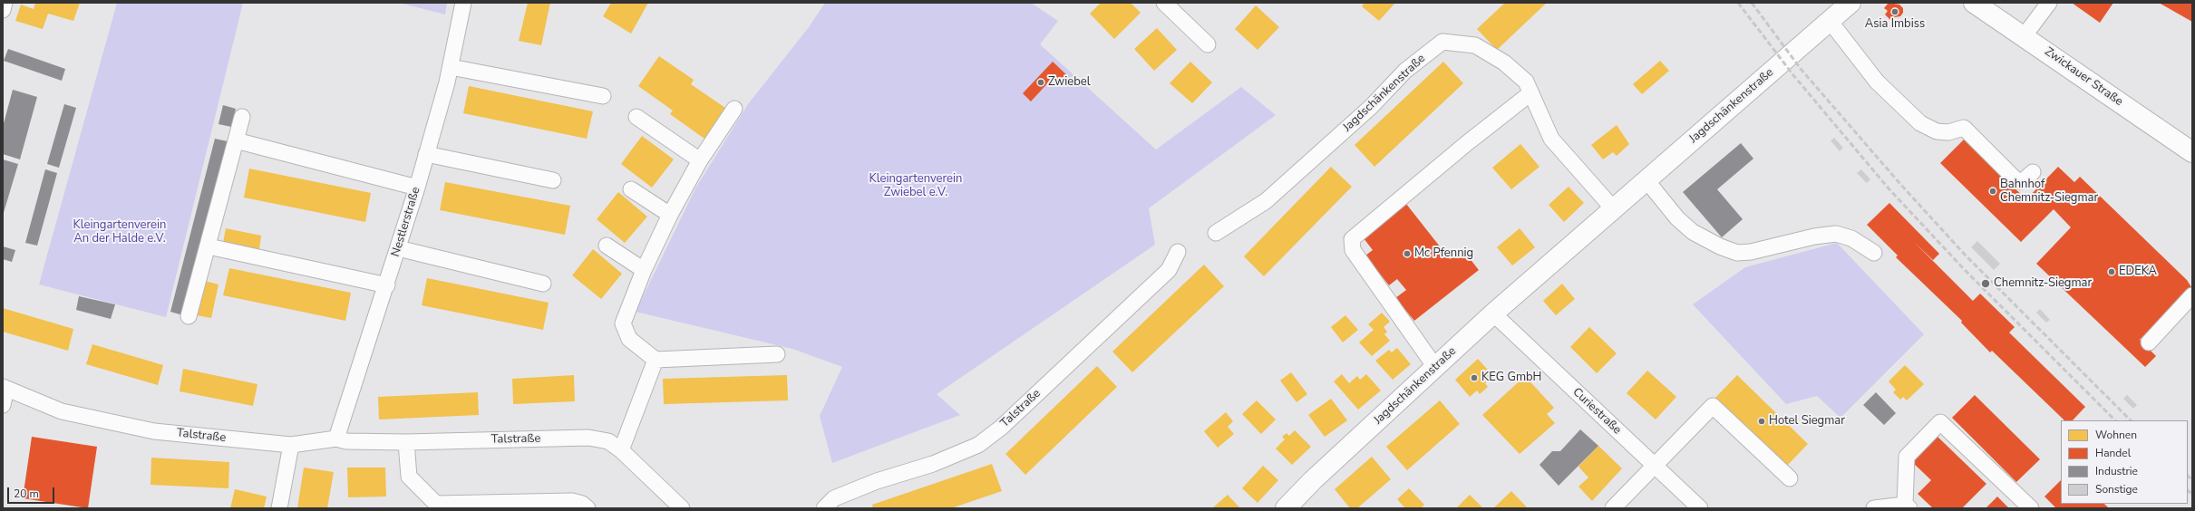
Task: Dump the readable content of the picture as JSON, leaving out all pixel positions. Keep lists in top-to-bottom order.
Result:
{
  "streets": {
    "main road": ["Zwickauer Straße", "Jagdschänkenstraße"],
    "street": ["Nestlerstraße", "Talstraße", "Curiestraße"]
  },
  "crossings": [
    ["Jagdschänkenstraße", "Curiestraße"],
    ["Nestlerstraße", "Talstraße"]
  ],
  "parks": ["Kleingartenverein Zwiebel e.V.", "Kleingartenverein An der Halde e.V."],
  "places": [
    "Asia Imbiss",
    "Zwiebel",
    "Bahnhof Chemnitz-Siegmar",
    "Mc Pfennig",
    "EDEKA",
    "Chemnitz-Siegmar",
    "KEG GmbH",
    "Hotel Siegmar"
  ],
  "legend": [
    "Wohnen",
    "Handel",
    "Industrie",
    "Sonstige"
  ],
  "scale_bar": "20 m"
}
